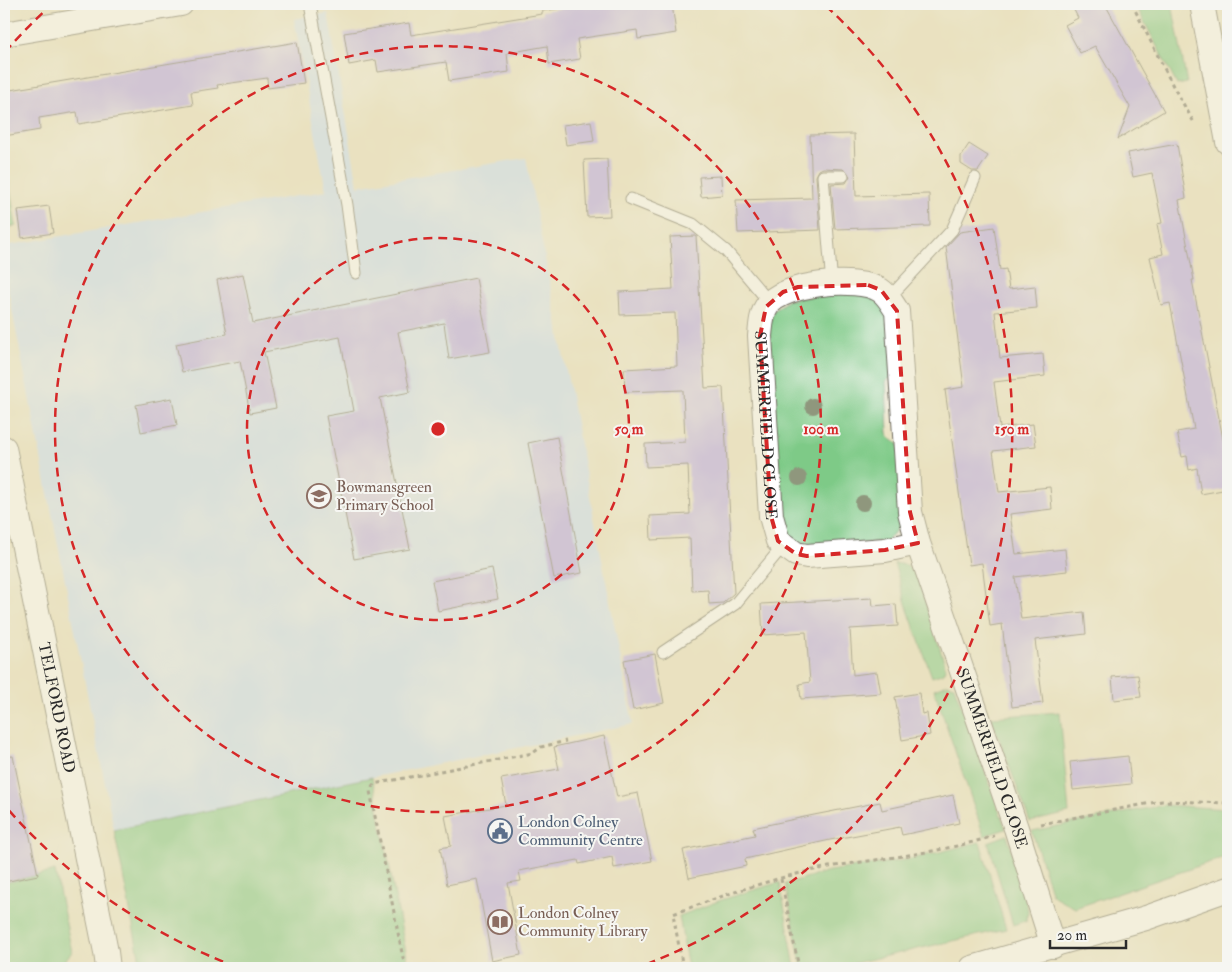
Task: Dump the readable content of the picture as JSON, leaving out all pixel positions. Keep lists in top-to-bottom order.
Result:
{
  "streets": {
    "street": ["SUMMERFIELD CLOSE", "TELFORD ROAD"]
  },
  "places": {
    "school or university": ["Bowmansgreen Primary School"],
    "public building": ["London Colney Community Centre"],
    "library": ["London Colney Community Library"]
  },
  "scale_bar": "20 m",
  "rings": ["50 m", "100 m", "150 m"]
}
